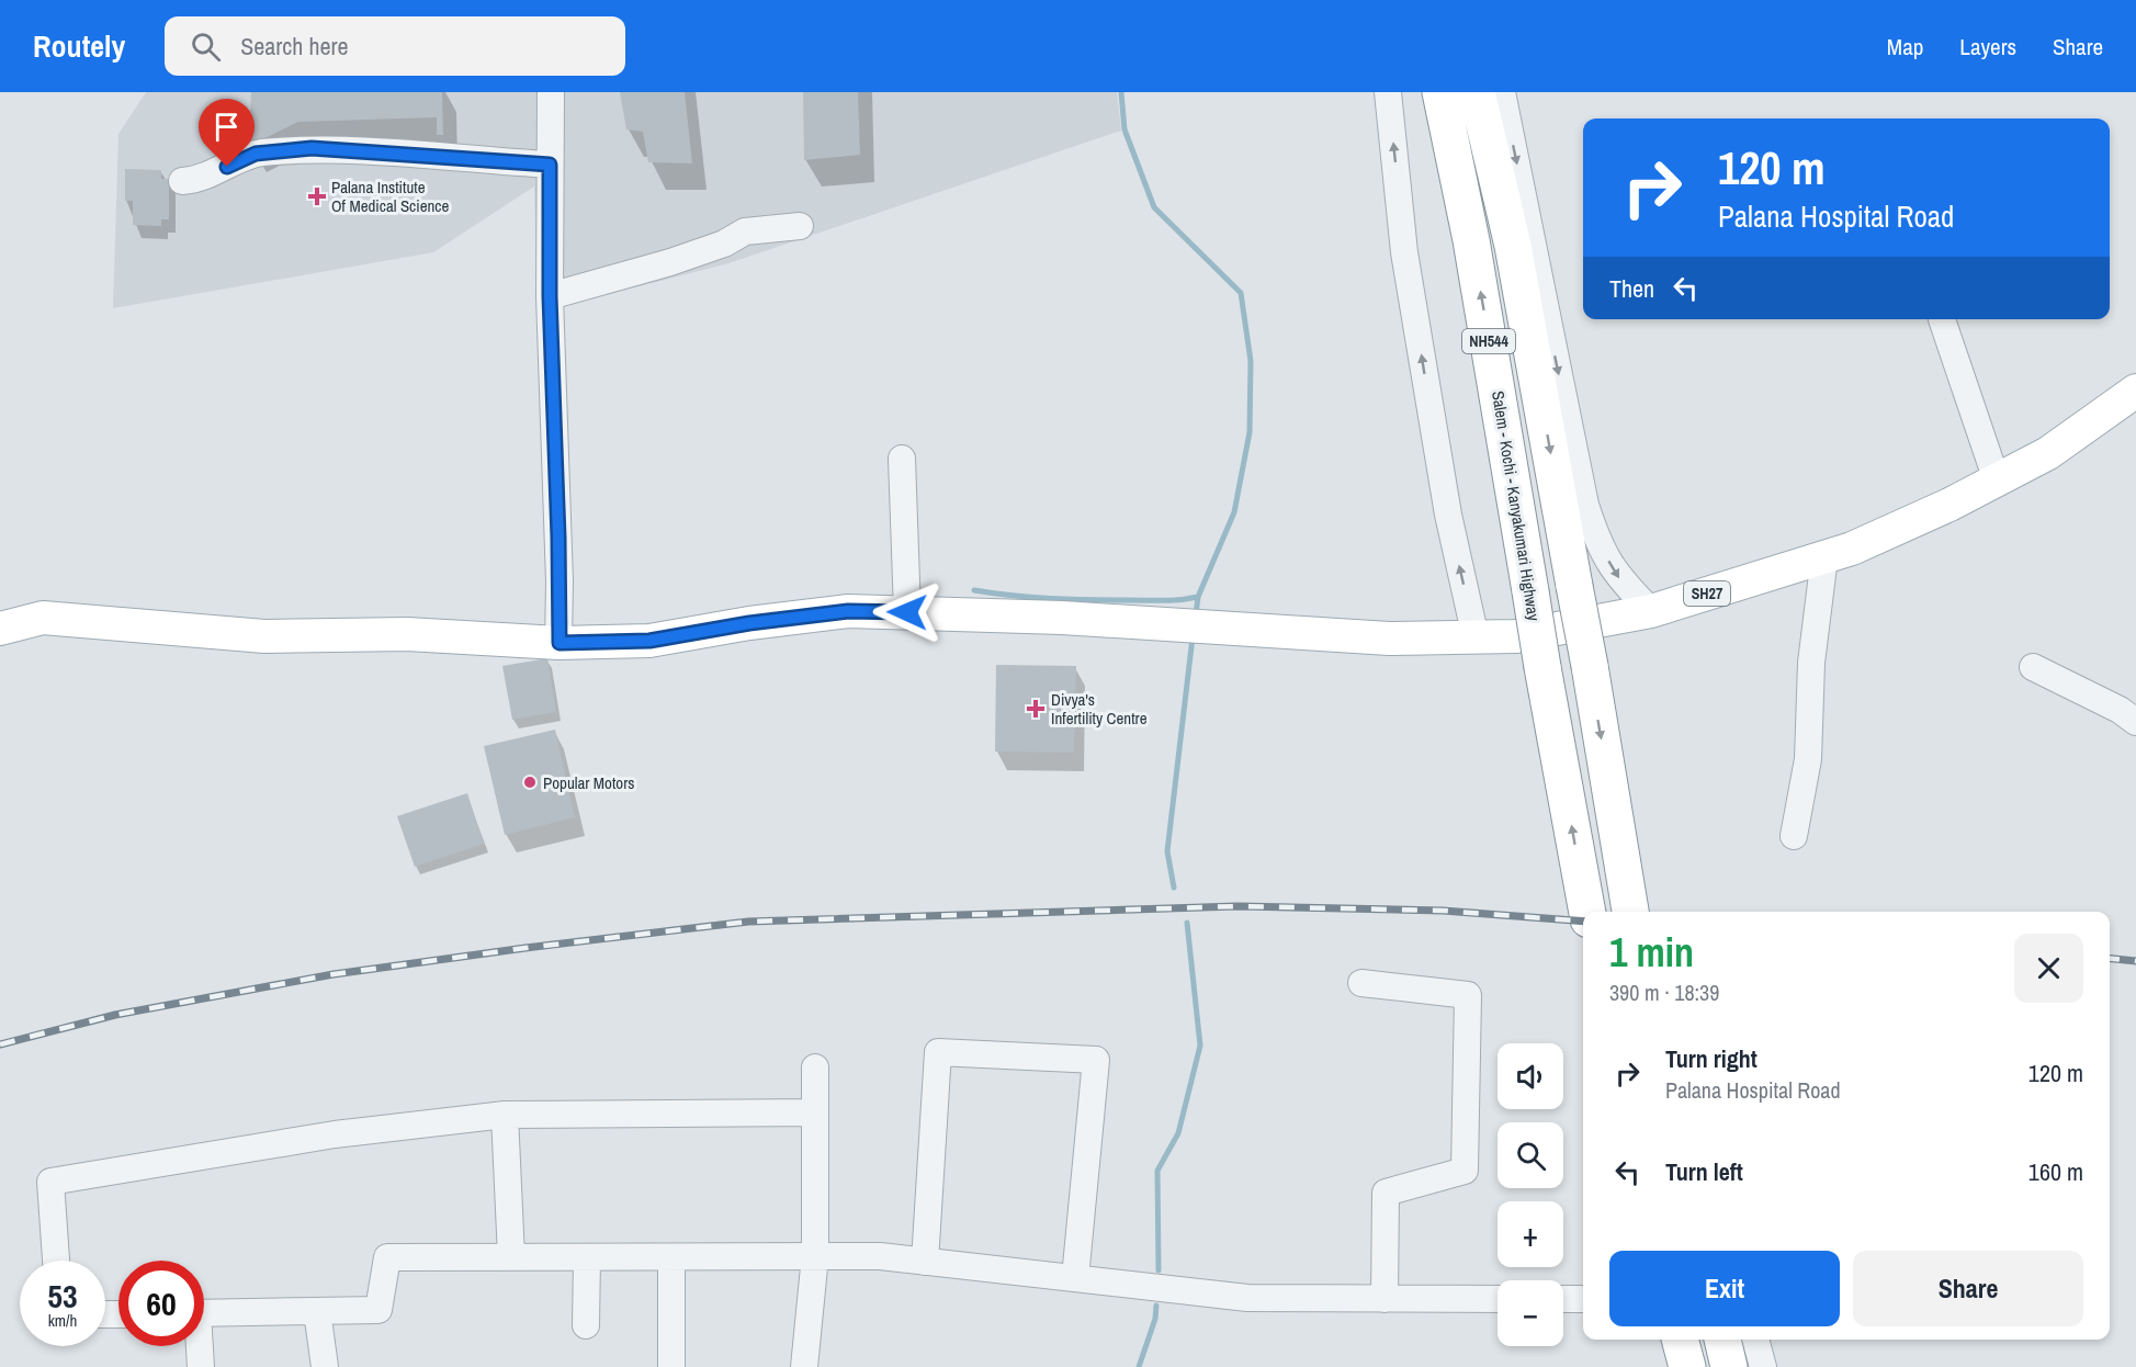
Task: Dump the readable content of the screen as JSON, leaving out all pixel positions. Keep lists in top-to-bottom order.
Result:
{
  "streets": {
    "highway": ["NH544", "Salem - Kochi - Kanyakumari Highway"],
    "main road": ["SH27"]
  },
  "places": {
    "health": ["Palana Institute Of Medical Science", "Divya's Infertility Centre"],
    "other": ["Popular Motors"]
  },
  "page": {
    "header": "Routely",
    "search": "Search here",
    "nav": ["Map", "Layers", "Share"],
    "turn": ["120 m", "Palana Hospital Road"],
    "then": "Then",
    "heading": ["1 min", "390 m · 18:39"],
    "list": [
      {
        "name": "Turn right",
        "note": "Palana Hospital Road",
        "value": "120 m"
      },
      {
        "name": "Turn left",
        "value": "160 m"
      }
    ],
    "map_buttons": ["+", "−"],
    "buttons": ["Exit", "Share"],
    "speed": "53 km/h",
    "limit": "60"
  }
}
